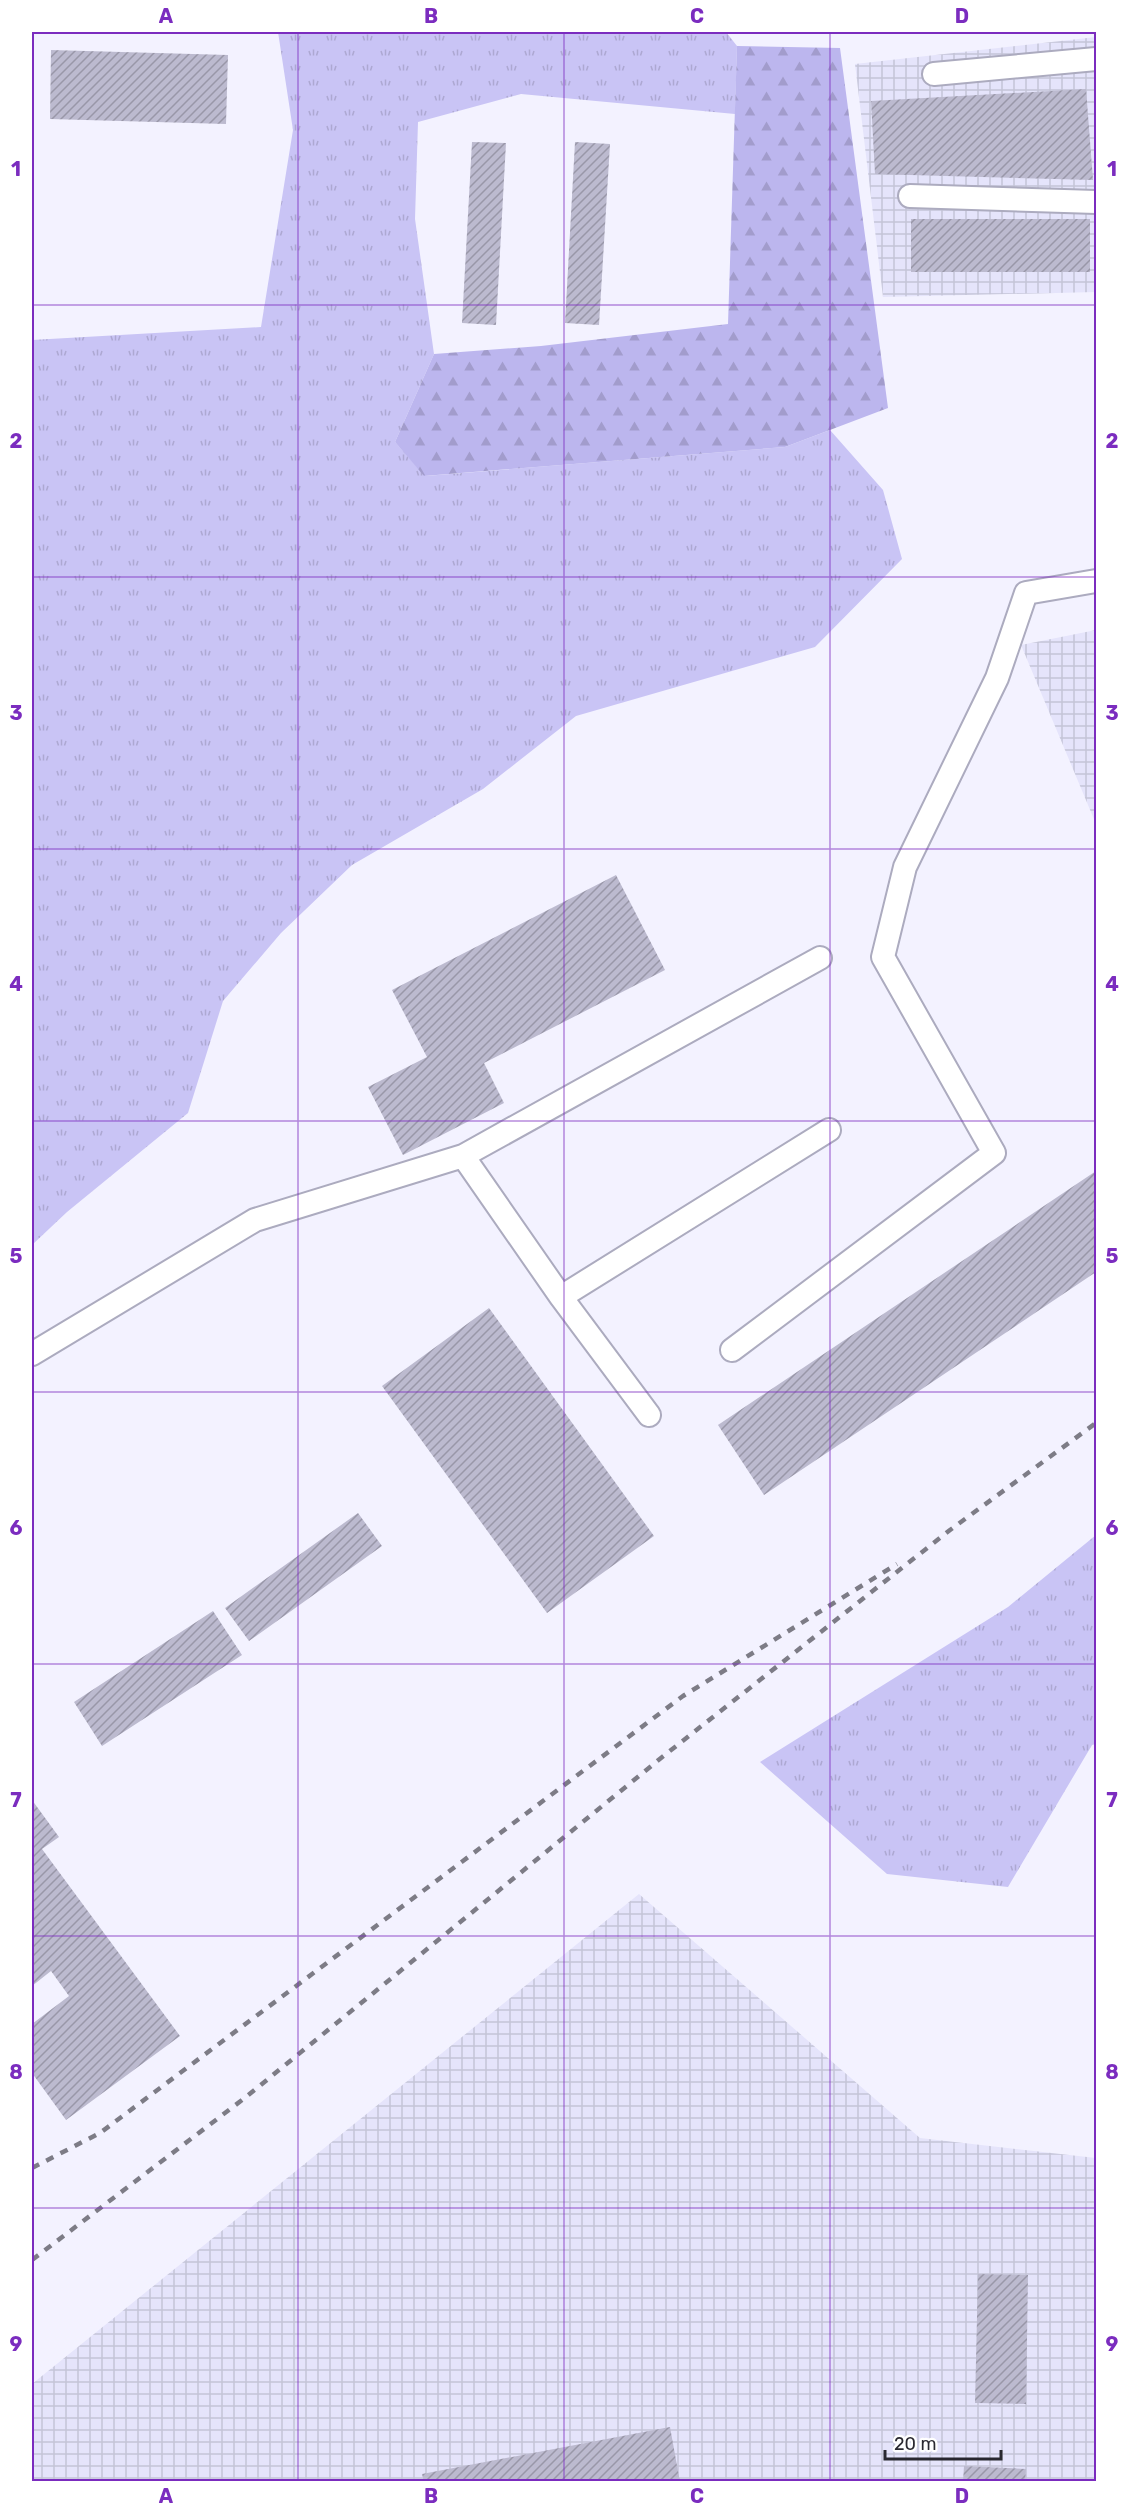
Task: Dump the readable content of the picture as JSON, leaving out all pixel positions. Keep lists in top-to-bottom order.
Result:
{
  "scale_bar": "20 m",
  "grid": {
    "columns": [
      "A",
      "B",
      "C",
      "D"
    ],
    "rows": [
      "1",
      "2",
      "3",
      "4",
      "5",
      "6",
      "7",
      "8",
      "9"
    ]
  }
}
